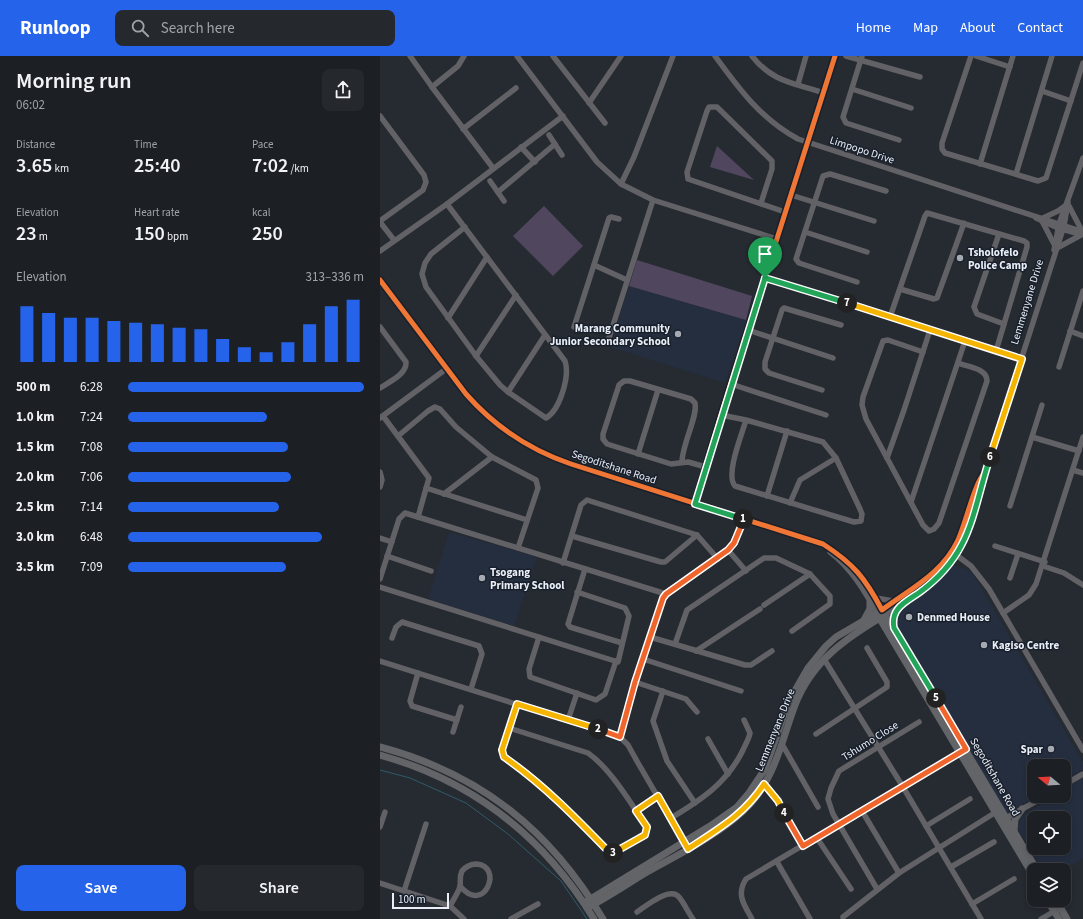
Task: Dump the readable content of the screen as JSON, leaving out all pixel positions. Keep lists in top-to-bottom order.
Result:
{
  "streets": {
    "main road": ["Lemmenyane Drive", "Segoditshane Road"],
    "street": ["Limpopo Drive", "Tshumo Close"]
  },
  "crossings": [
    ["Limpopo Drive", "Lemmenyane Drive"],
    ["Lemmenyane Drive", "Segoditshane Road"]
  ],
  "places": [
    "Tsholofelo Police Camp",
    "Marang Community Junior Secondary School",
    "Tsogang Primary School",
    "Denmed House",
    "Kagiso Centre",
    "Spar"
  ],
  "scale_bar": "100 m",
  "north": "left",
  "page": {
    "header": "Runloop",
    "search": "Search here",
    "nav": [
      "Home",
      "Map",
      "About",
      "Contact"
    ],
    "heading": ["Morning run", "06:02"],
    "stats": [
      ["Distance", "3.65 km"],
      ["Time", "25:40"],
      ["Pace", "7:02 /km"],
      ["Elevation", "23 m"],
      ["Heart rate", "150 bpm"],
      ["kcal", "250"]
    ],
    "chart": ["Elevation", "313–336 m"],
    "pins": [
      "7",
      "6",
      "1",
      "5",
      "2",
      "4",
      "3"
    ],
    "list": [
      {
        "name": "500 m",
        "note": "6:28"
      },
      {
        "name": "1.0 km",
        "note": "7:24"
      },
      {
        "name": "1.5 km",
        "note": "7:08"
      },
      {
        "name": "2.0 km",
        "note": "7:06"
      },
      {
        "name": "2.5 km",
        "note": "7:14"
      },
      {
        "name": "3.0 km",
        "note": "6:48"
      },
      {
        "name": "3.5 km",
        "note": "7:09"
      }
    ],
    "buttons": ["Save", "Share"],
    "scale": "100 m"
  }
}
